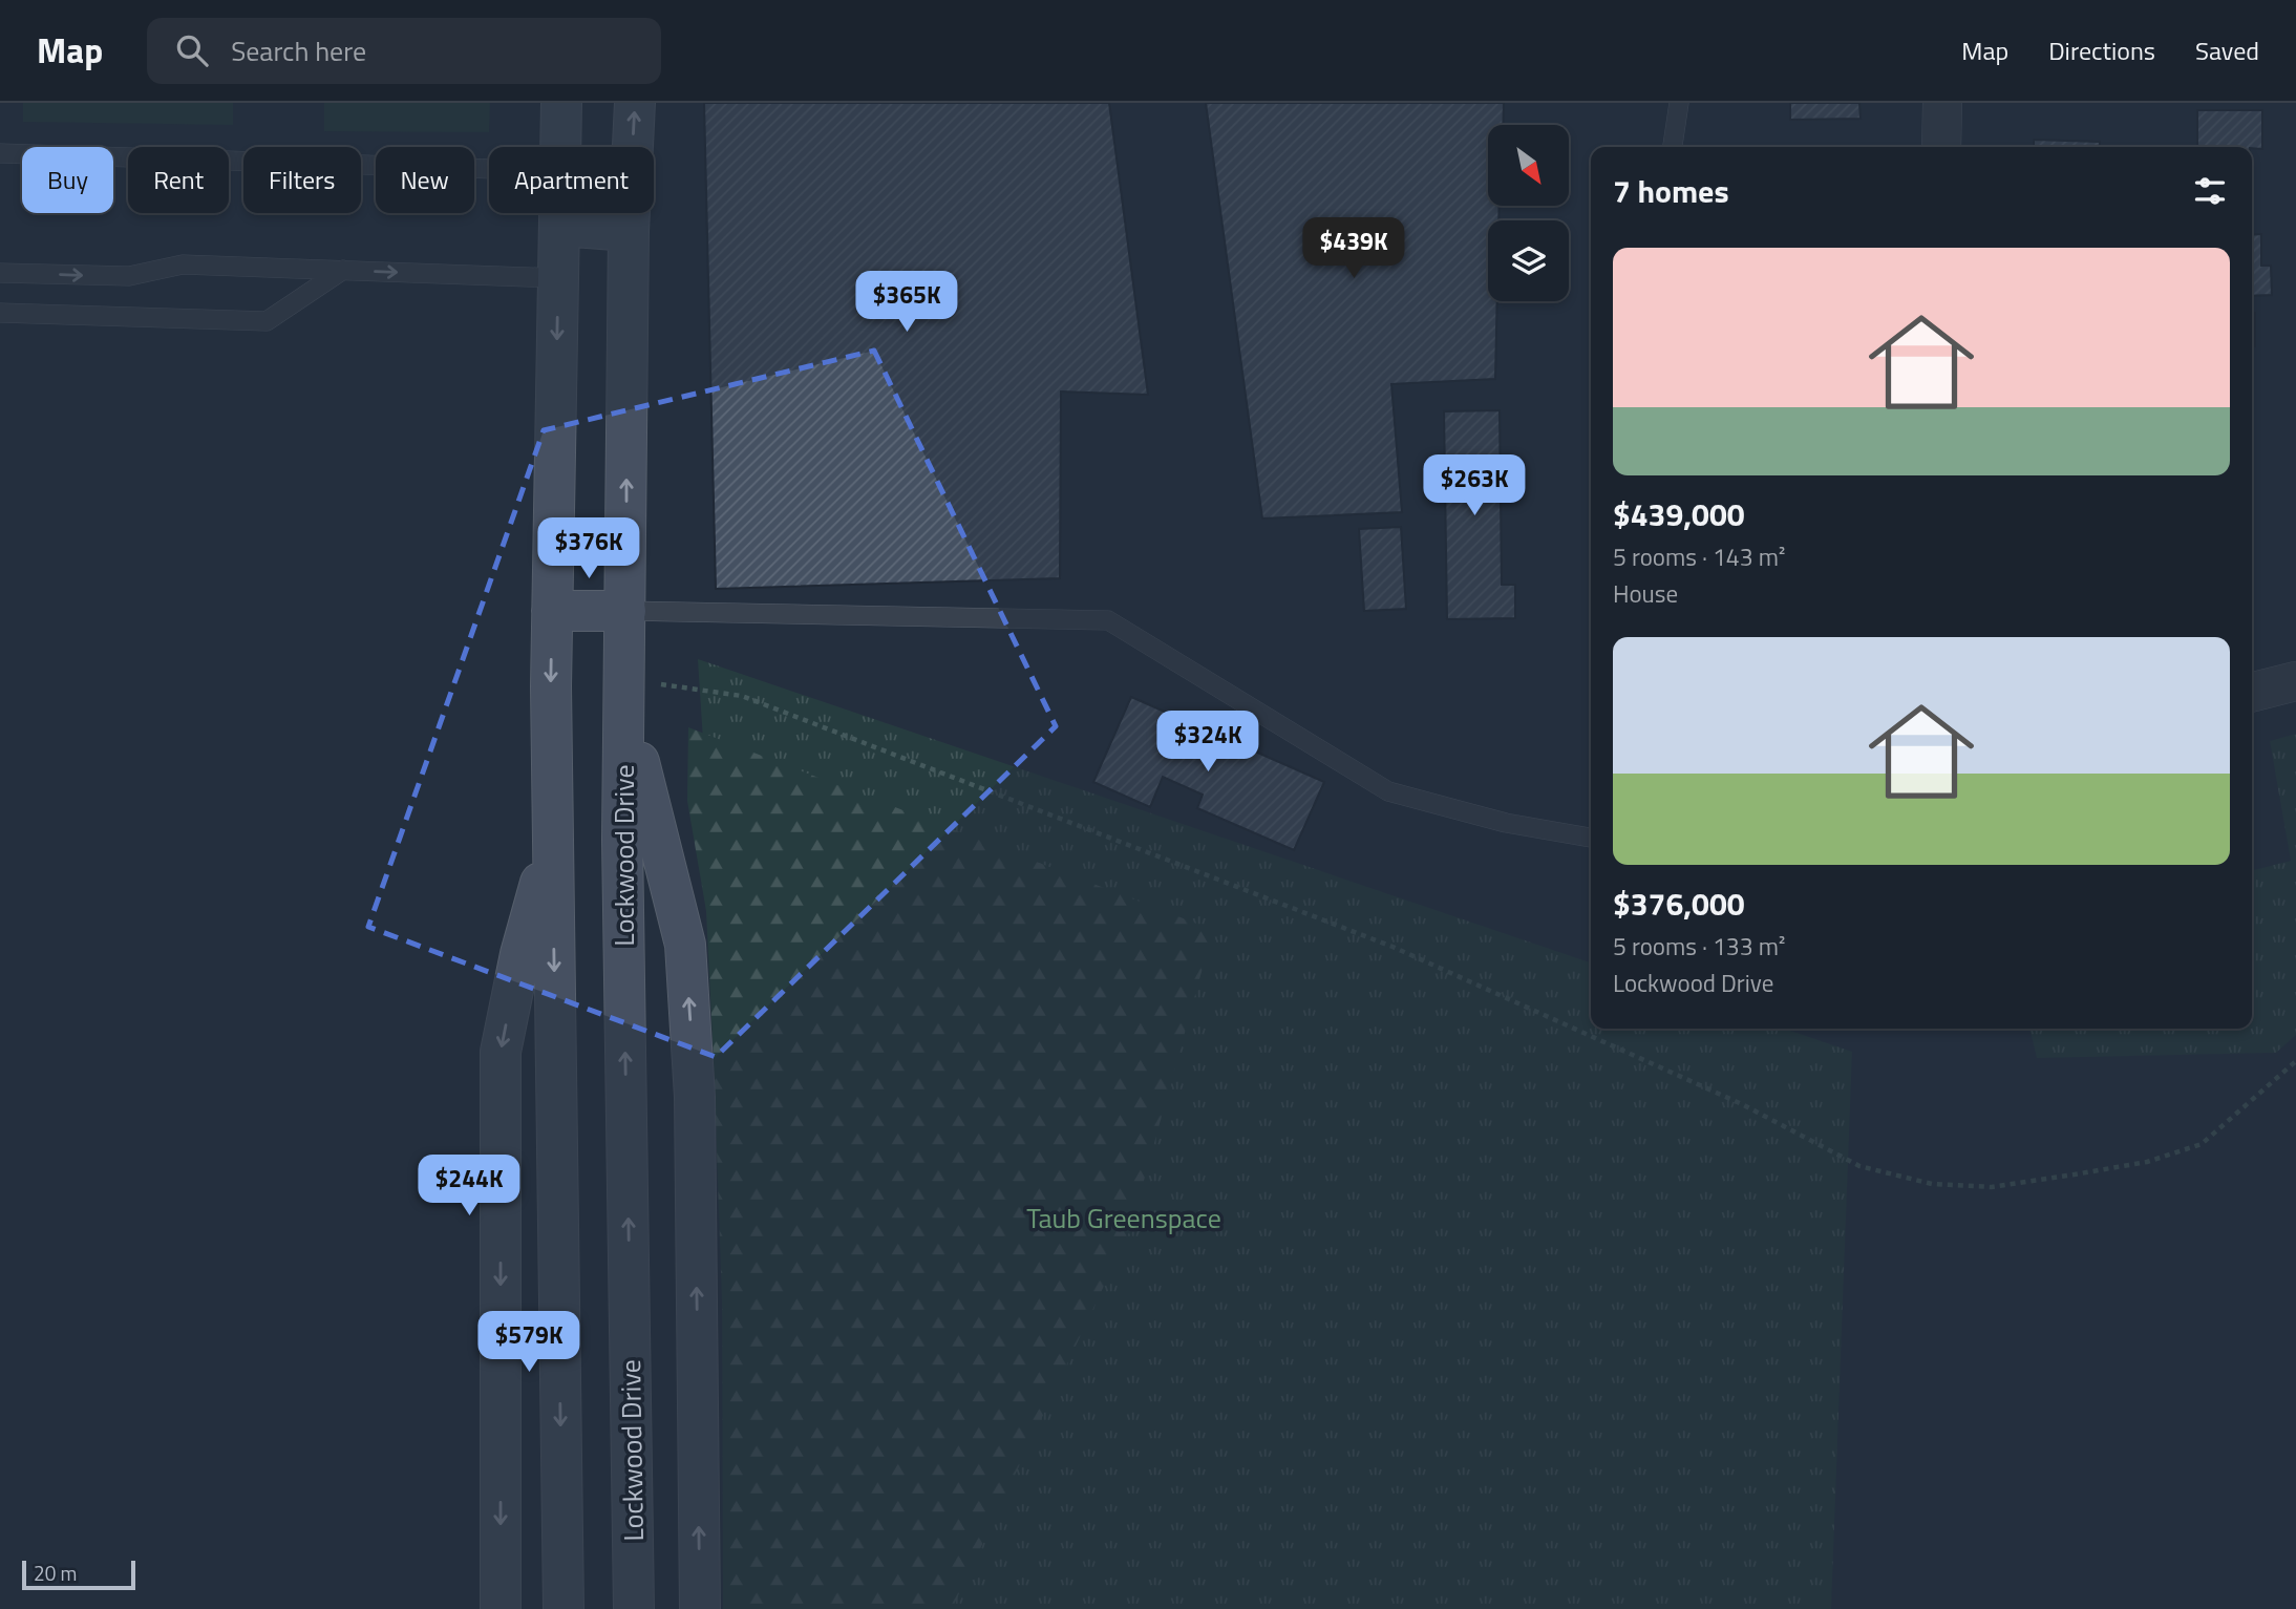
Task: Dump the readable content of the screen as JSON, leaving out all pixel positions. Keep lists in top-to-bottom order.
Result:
{
  "streets": {
    "main road": ["Lockwood Drive"]
  },
  "parks": ["Taub Greenspace"],
  "scale_bar": "20 m",
  "north": "bottom right",
  "page": {
    "header": "Map",
    "search": "Search here",
    "nav": ["Map", "Directions", "Saved"],
    "chip": [
      "Buy",
      "Rent",
      "Filters",
      "New",
      "Apartment"
    ],
    "heading": "7 homes",
    "price": [
      "$439K",
      "$365K",
      "$263K",
      "$376K",
      "$324K",
      "$244K",
      "$579K"
    ],
    "list": [
      {
        "name": "$439,000",
        "note": "5 rooms · 143 m² · House"
      },
      {
        "name": "$376,000",
        "note": "5 rooms · 133 m² · Lockwood Drive"
      }
    ],
    "scale": "20 m"
  }
}
